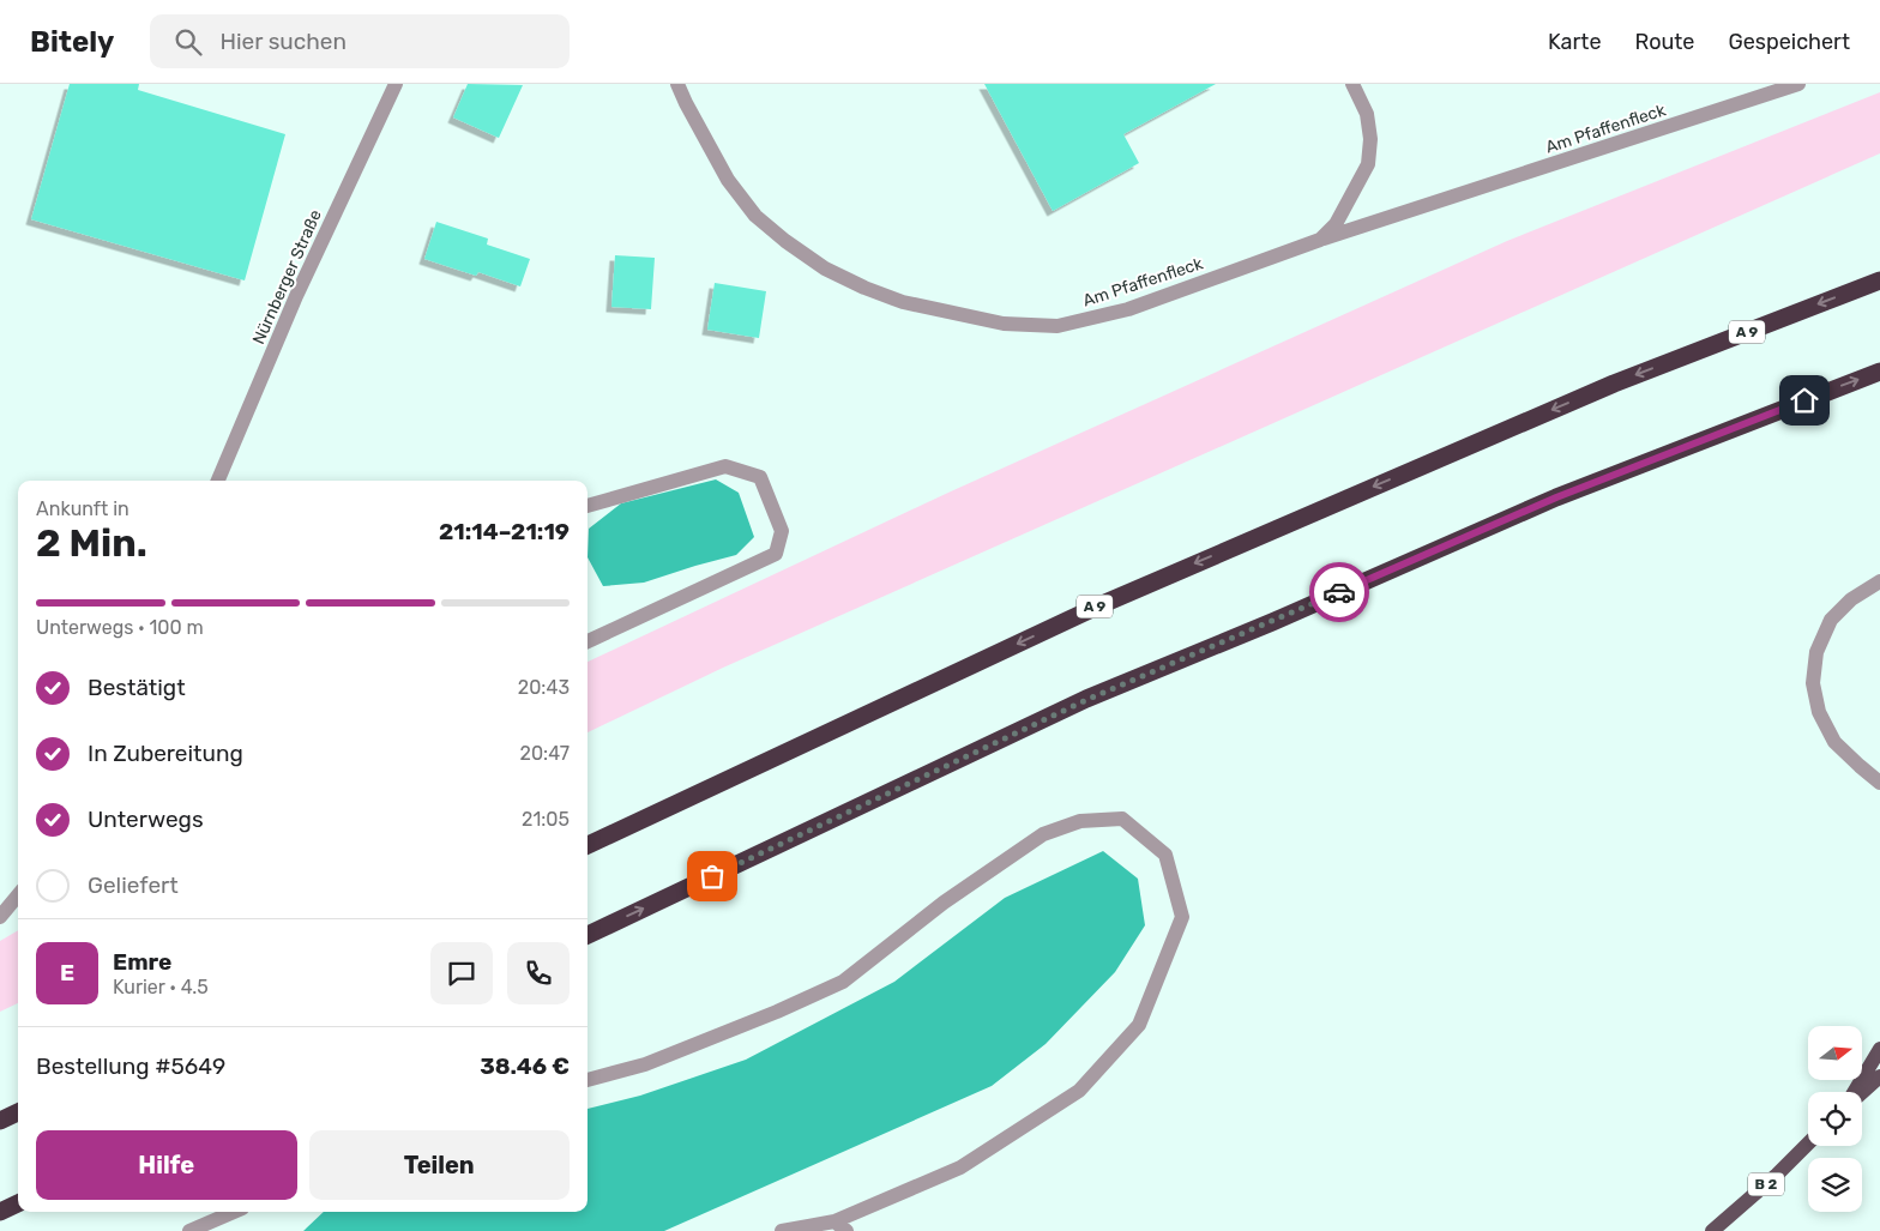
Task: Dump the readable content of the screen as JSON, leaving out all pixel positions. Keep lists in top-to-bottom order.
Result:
{
  "streets": {
    "highway": ["A 9"],
    "main road": ["B 2"],
    "street": ["Am Pfaffenfleck", "Nürnberger Straße"]
  },
  "north": "right",
  "page": {
    "header": "Bitely",
    "search": "Hier suchen",
    "nav": ["Karte", "Route", "Gespeichert"],
    "heading": ["2 Min.", "Ankunft in", "21:14–21:19"],
    "panel": [
      "Emre",
      "Kurier · 4.5",
      "Bestellung #5649",
      "38.46 €"
    ],
    "bar": "Unterwegs · 100 m",
    "list": [
      ["Bestätigt", "20:43"],
      ["In Zubereitung", "20:47"],
      ["Unterwegs", "21:05"],
      "Geliefert"
    ],
    "round": "E",
    "buttons": ["Hilfe", "Teilen"]
  }
}
